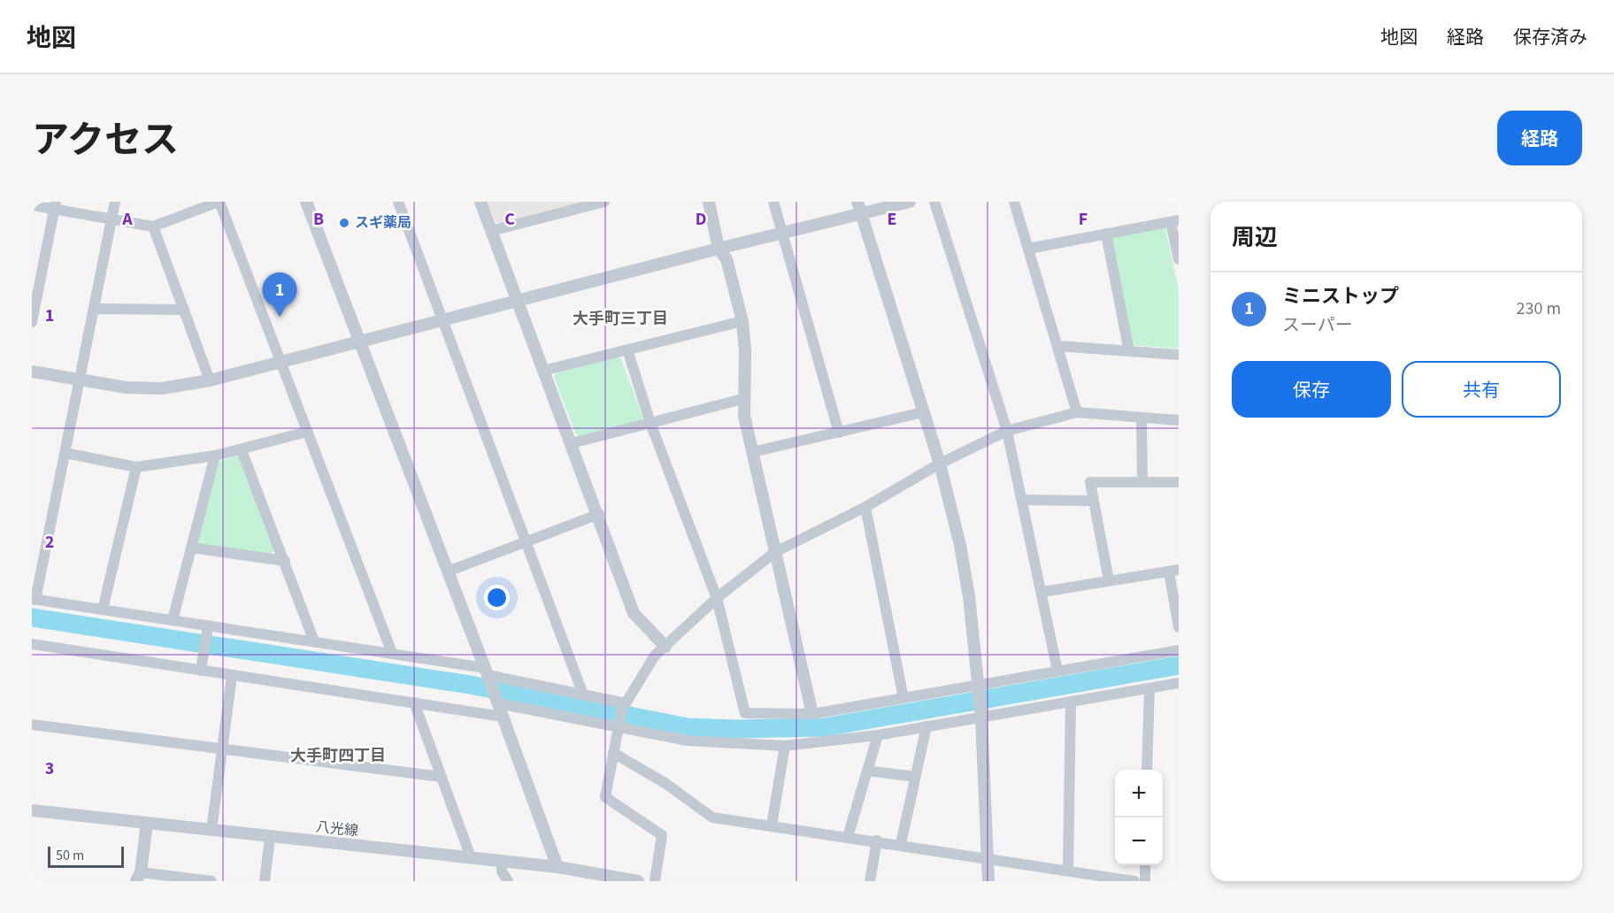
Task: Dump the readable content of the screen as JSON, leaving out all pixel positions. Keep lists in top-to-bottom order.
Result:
{
  "streets": {
    "street": ["八光線"]
  },
  "districts": ["大手町三丁目", "大手町四丁目"],
  "places": ["スギ薬局"],
  "scale_bar": "50 m",
  "page": {
    "header": "地図",
    "nav": ["地図", "経路", "保存済み"],
    "title": "アクセス",
    "buttons": [
      "経路",
      ["保存", "共有"]
    ],
    "heading": "周辺",
    "list": [
      {
        "mark": "1",
        "name": "ミニストップ",
        "note": "スーパー",
        "value": "230 m"
      }
    ],
    "pins": "1",
    "map_buttons": ["+", "−"],
    "scale": "50 m"
  },
  "grid": {
    "columns": [
      "A",
      "B",
      "C",
      "D",
      "E",
      "F"
    ],
    "rows": ["1", "2", "3"]
  }
}
